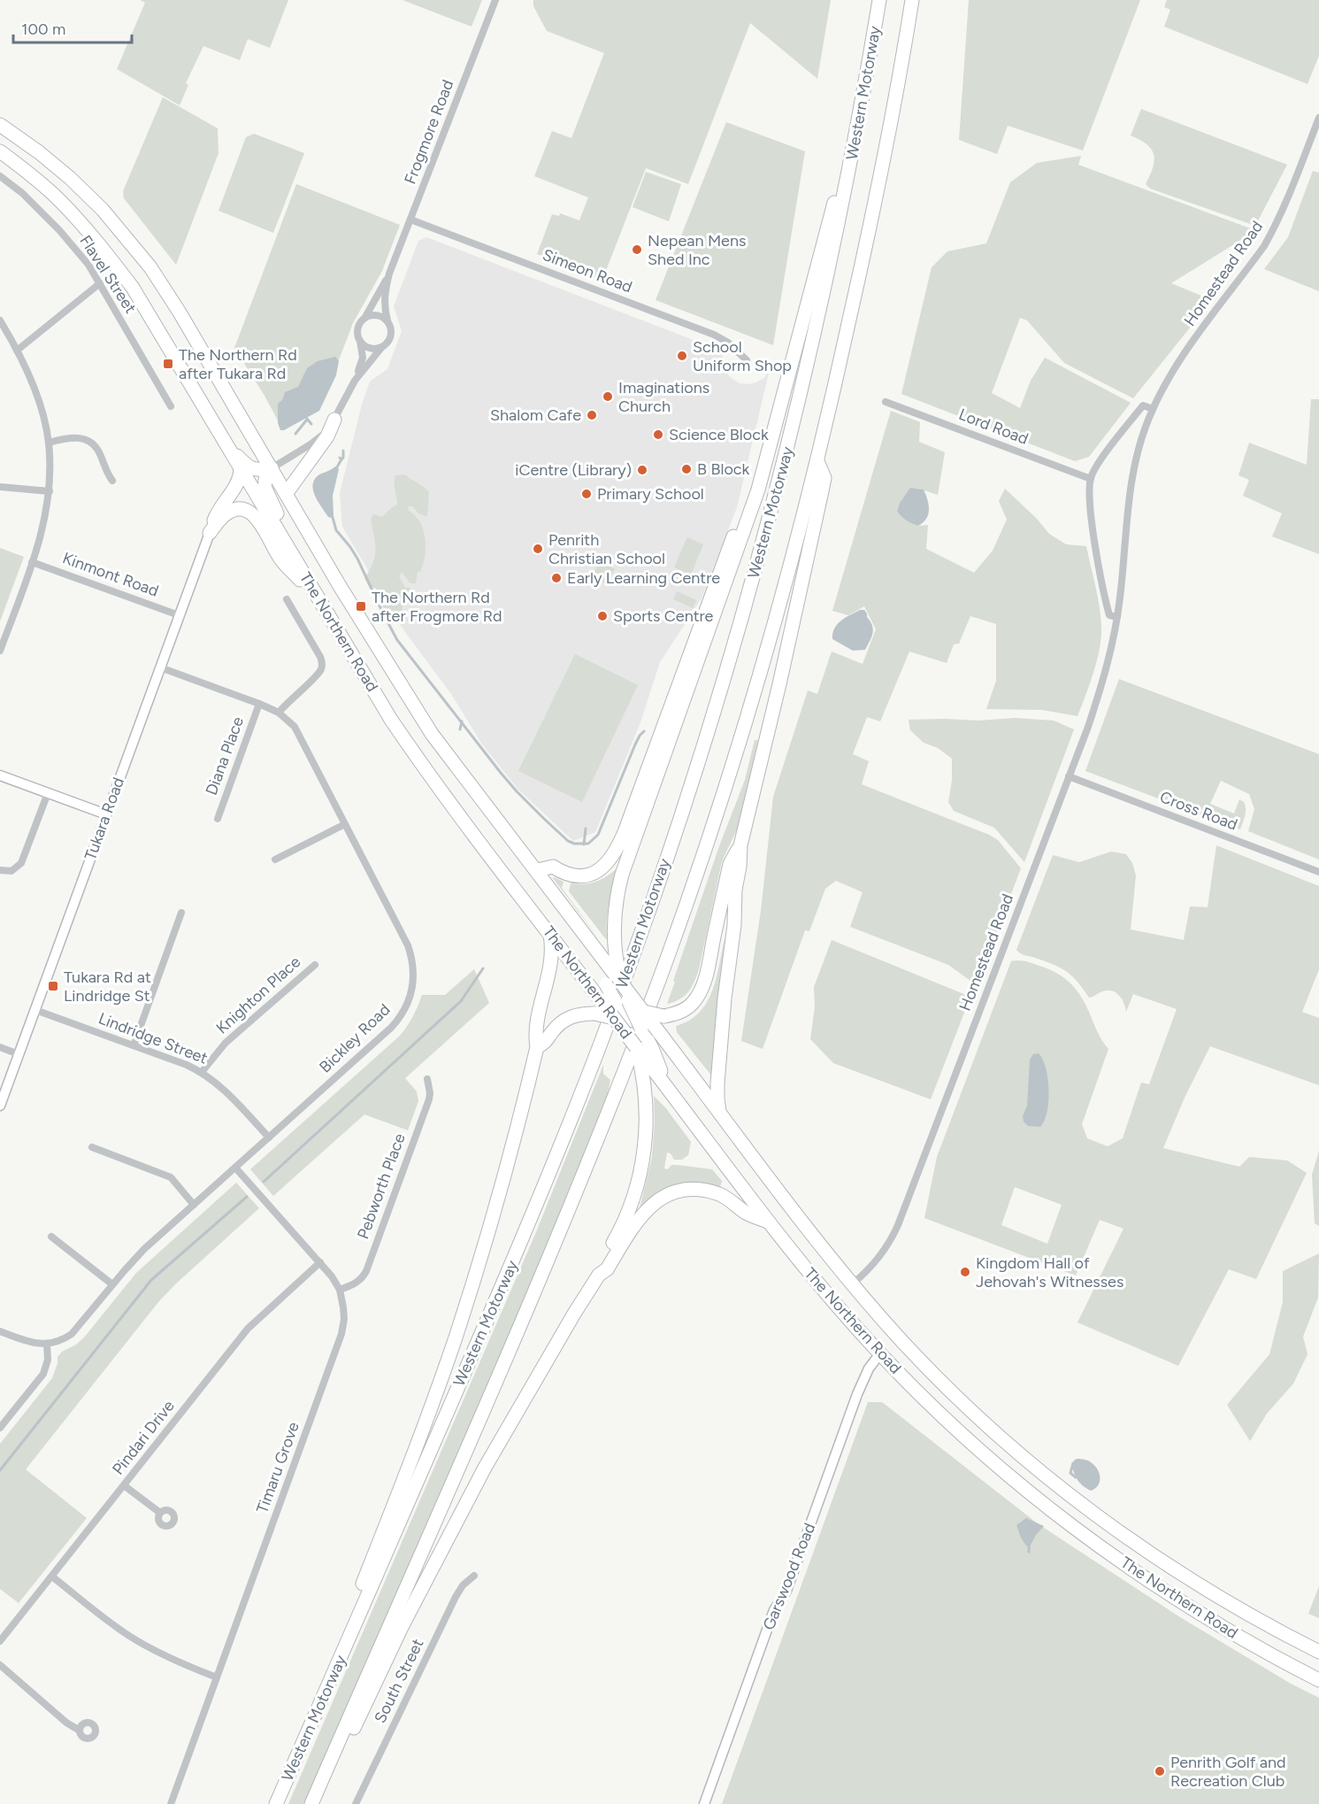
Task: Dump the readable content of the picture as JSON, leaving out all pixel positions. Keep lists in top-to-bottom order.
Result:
{
  "streets": {
    "highway": ["Western Motorway", "The Northern Road"],
    "street": [
      "Frogmore Road",
      "Simeon Road",
      "Homestead Road",
      "Flavel Street",
      "Lord Road",
      "Kinmont Road",
      "Diana Place",
      "Cross Road",
      "Tukara Road",
      "Knighton Place",
      "Lindridge Street",
      "Bickley Road",
      "Pebworth Place",
      "Pindari Drive",
      "Timaru Grove",
      "Garswood Road",
      "South Street"
    ]
  },
  "crossings": [
    ["Frogmore Road", "Simeon Road"],
    ["Homestead Road", "The Northern Road"],
    ["Homestead Road", "Cross Road"],
    ["Kinmont Road", "Tukara Road"],
    ["The Northern Road", "Garswood Road"],
    ["Diana Place", "Bickley Road"],
    ["Tukara Road", "Lindridge Street"],
    ["Tukara Road", "Bickley Road"],
    ["Knighton Place", "Lindridge Street"],
    ["Lindridge Street", "Bickley Road"],
    ["Bickley Road", "Timaru Grove"],
    ["Pebworth Place", "Timaru Grove"],
    ["Pindari Drive", "Timaru Grove"]
  ],
  "places": {
    "other": [
      "Nepean Mens Shed Inc",
      "School Uniform Shop",
      "Imaginations Church",
      "Shalom Cafe",
      "Science Block",
      "B Block",
      "iCentre (Library)",
      "Primary School",
      "Penrith Christian School",
      "Early Learning Centre",
      "Sports Centre",
      "Kingdom Hall of Jehovah's Witnesses",
      "Penrith Golf and Recreation Club"
    ],
    "transit": ["The Northern Rd after Tukara Rd", "The Northern Rd after Frogmore Rd", "Tukara Rd at Lindridge St"]
  },
  "scale_bar": "100 m"
}
